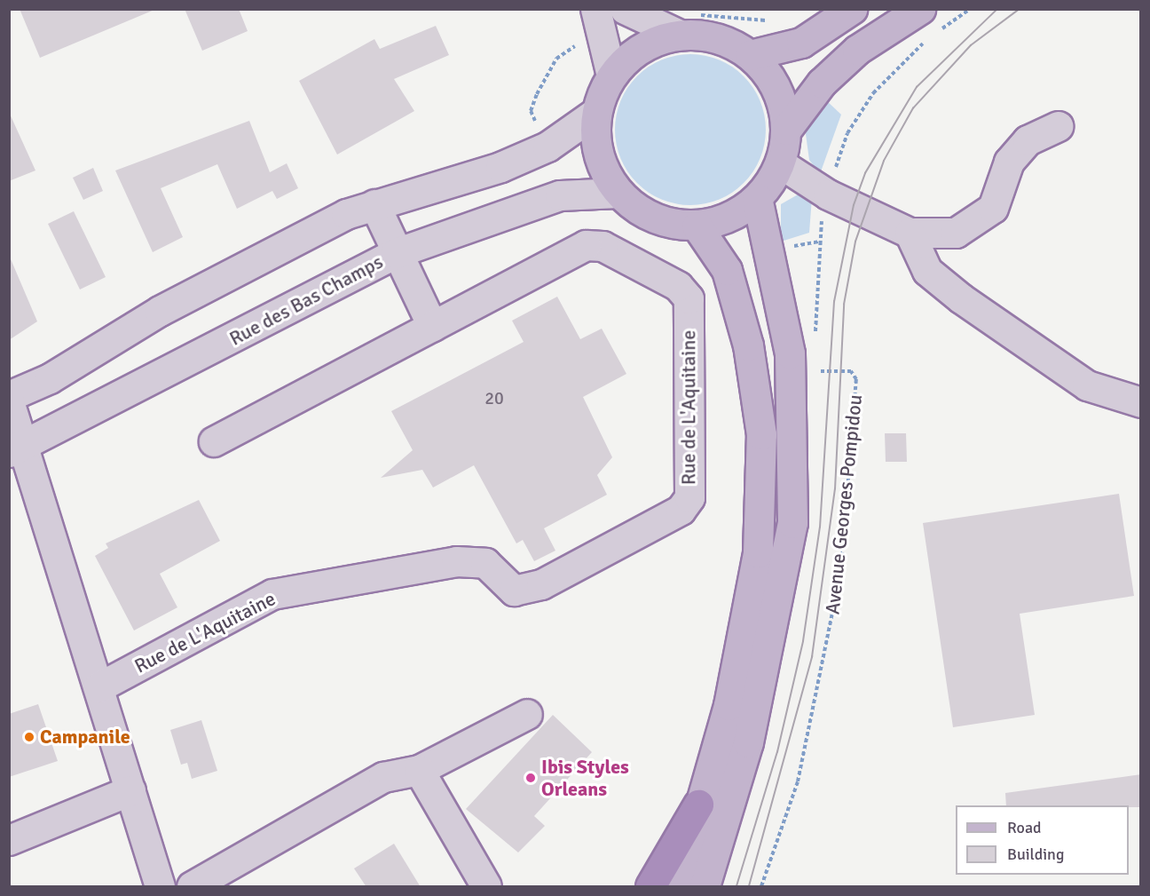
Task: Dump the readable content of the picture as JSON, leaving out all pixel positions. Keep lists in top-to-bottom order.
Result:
{
  "streets": {
    "street": ["Rue des Bas Champs", "Rue de L'Aquitaine"],
    "path": ["Avenue Georges Pompidou"]
  },
  "places": ["Campanile", "Ibis Styles Orleans"],
  "house_numbers": ["20"],
  "legend": ["Road", "Building"]
}
